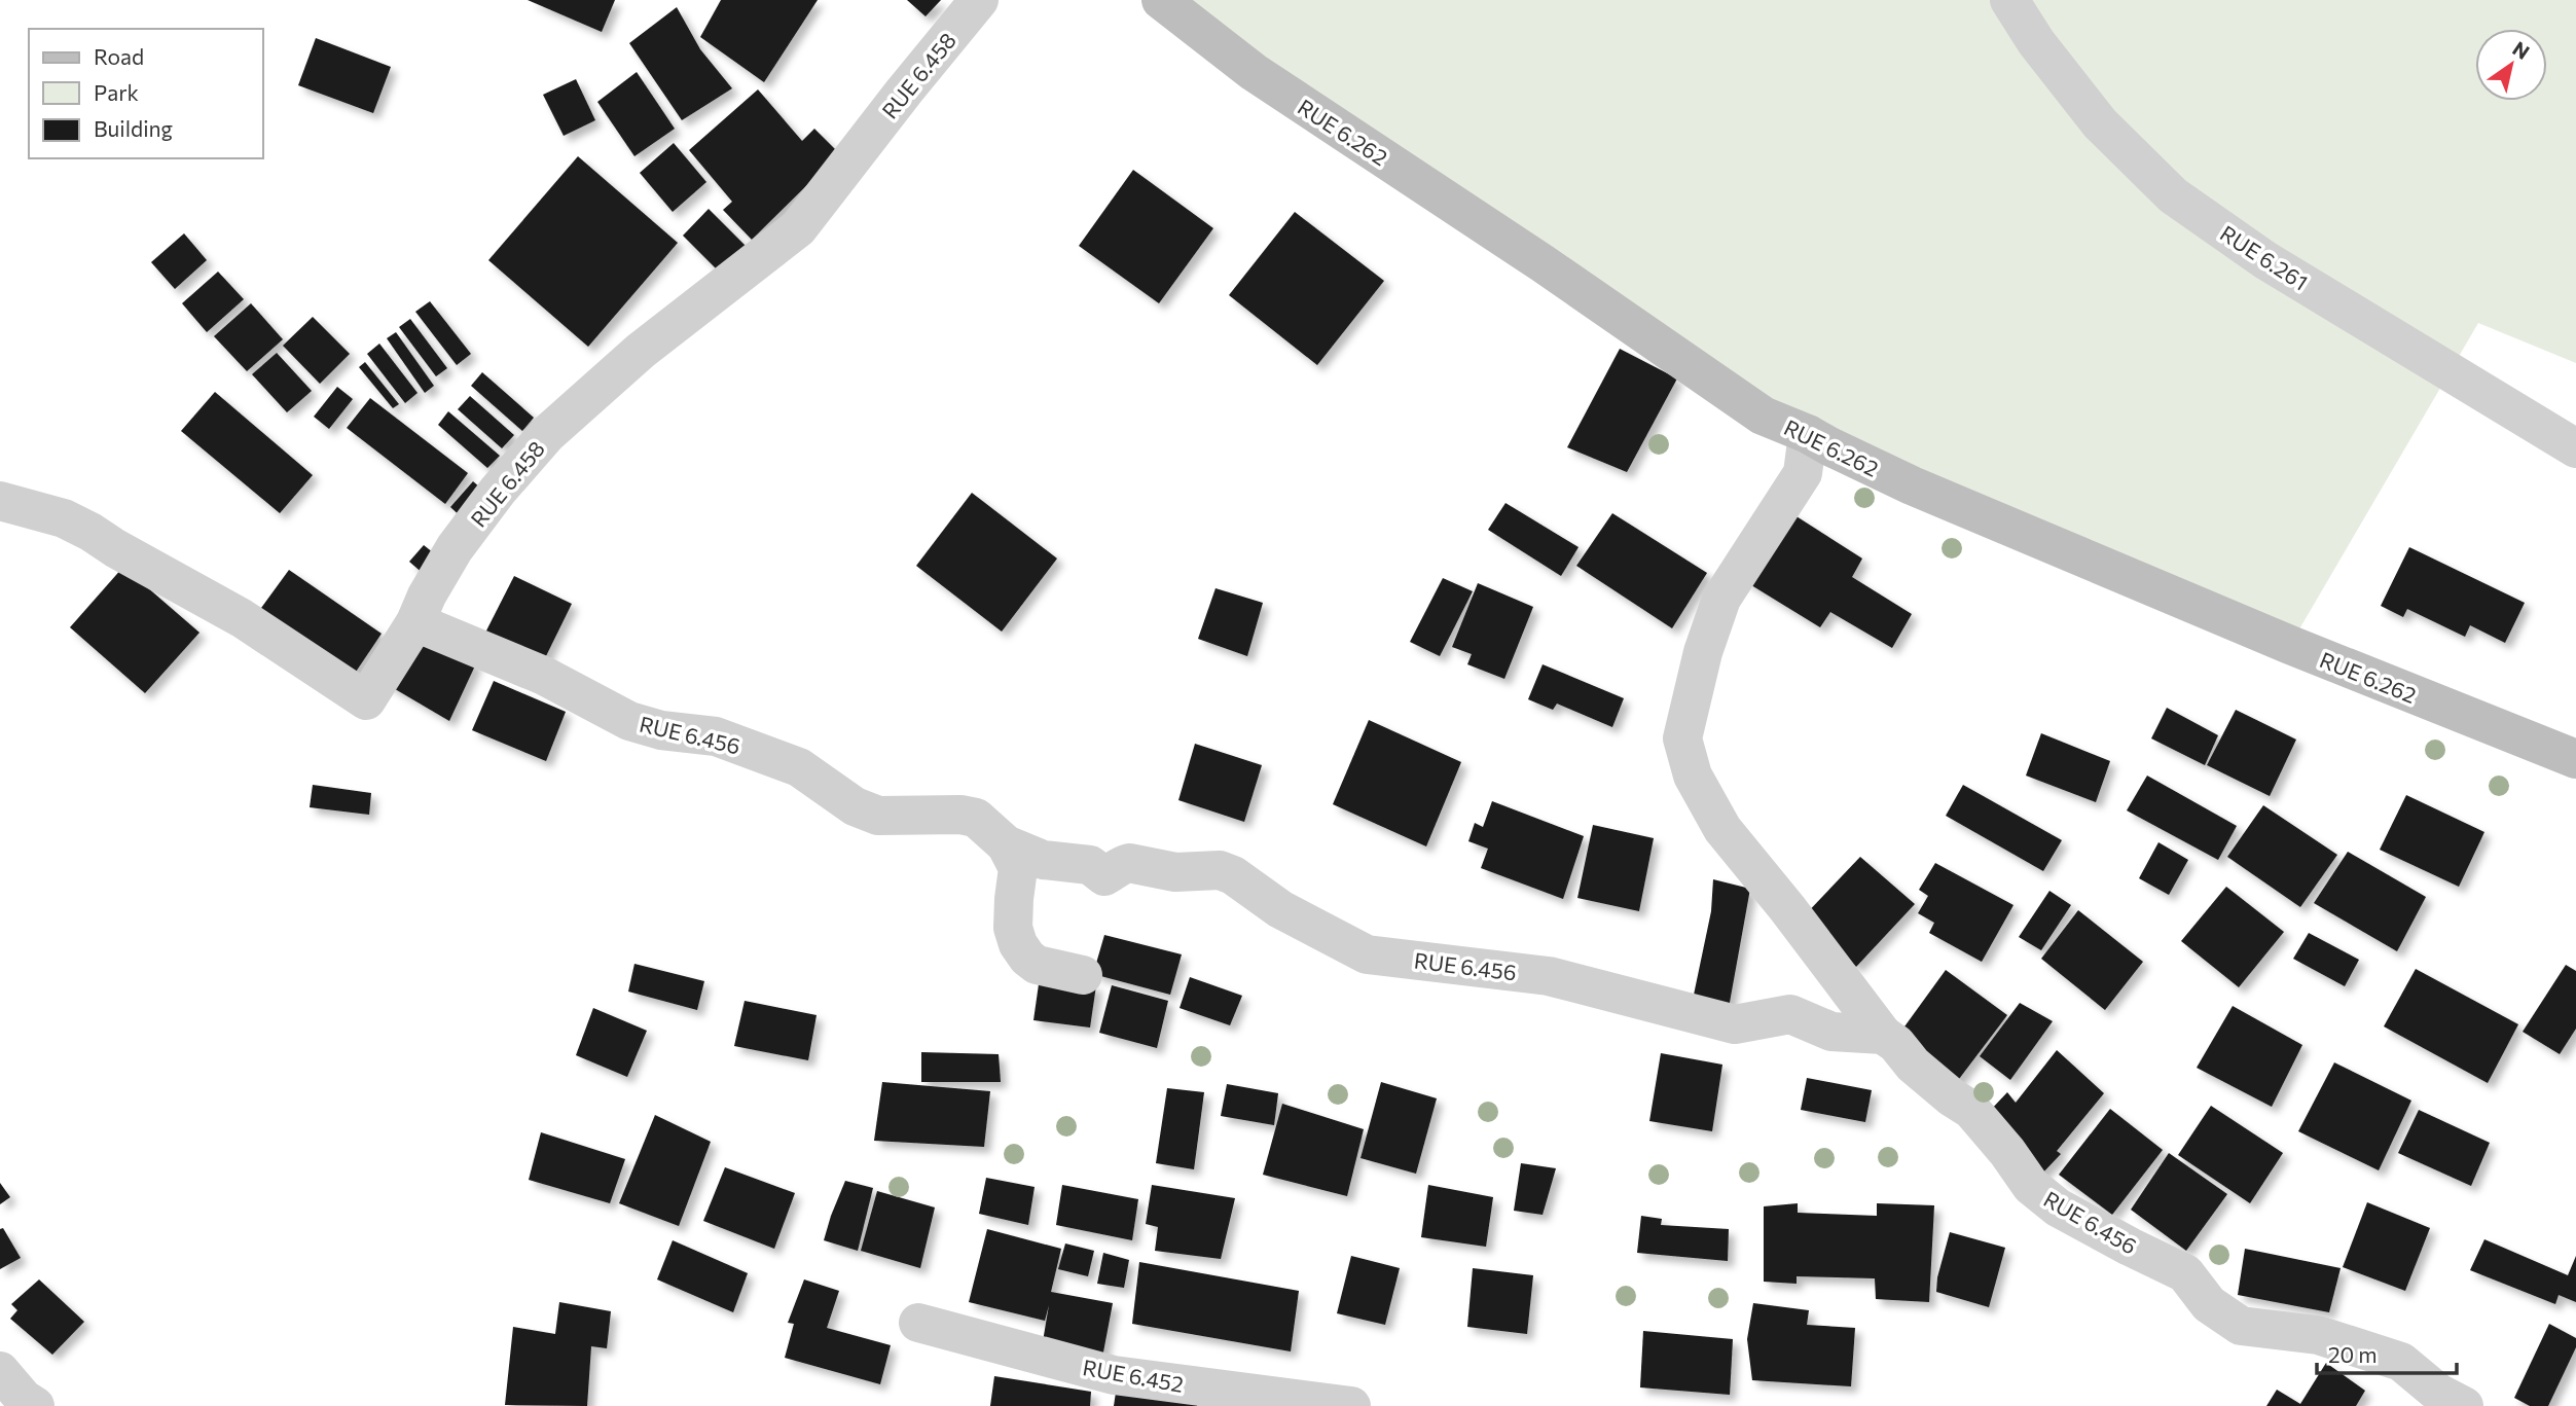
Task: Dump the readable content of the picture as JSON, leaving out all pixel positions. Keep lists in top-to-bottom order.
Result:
{
  "streets": {
    "street": [
      "RUE 6.458",
      "RUE 6.262",
      "RUE 6.261",
      "RUE 6.456",
      "RUE 6.452"
    ]
  },
  "crossings": [
    ["RUE 6.458", "RUE 6.456"]
  ],
  "legend": ["Road", "Park", "Building"],
  "scale_bar": "20 m",
  "north": "top right"
}
